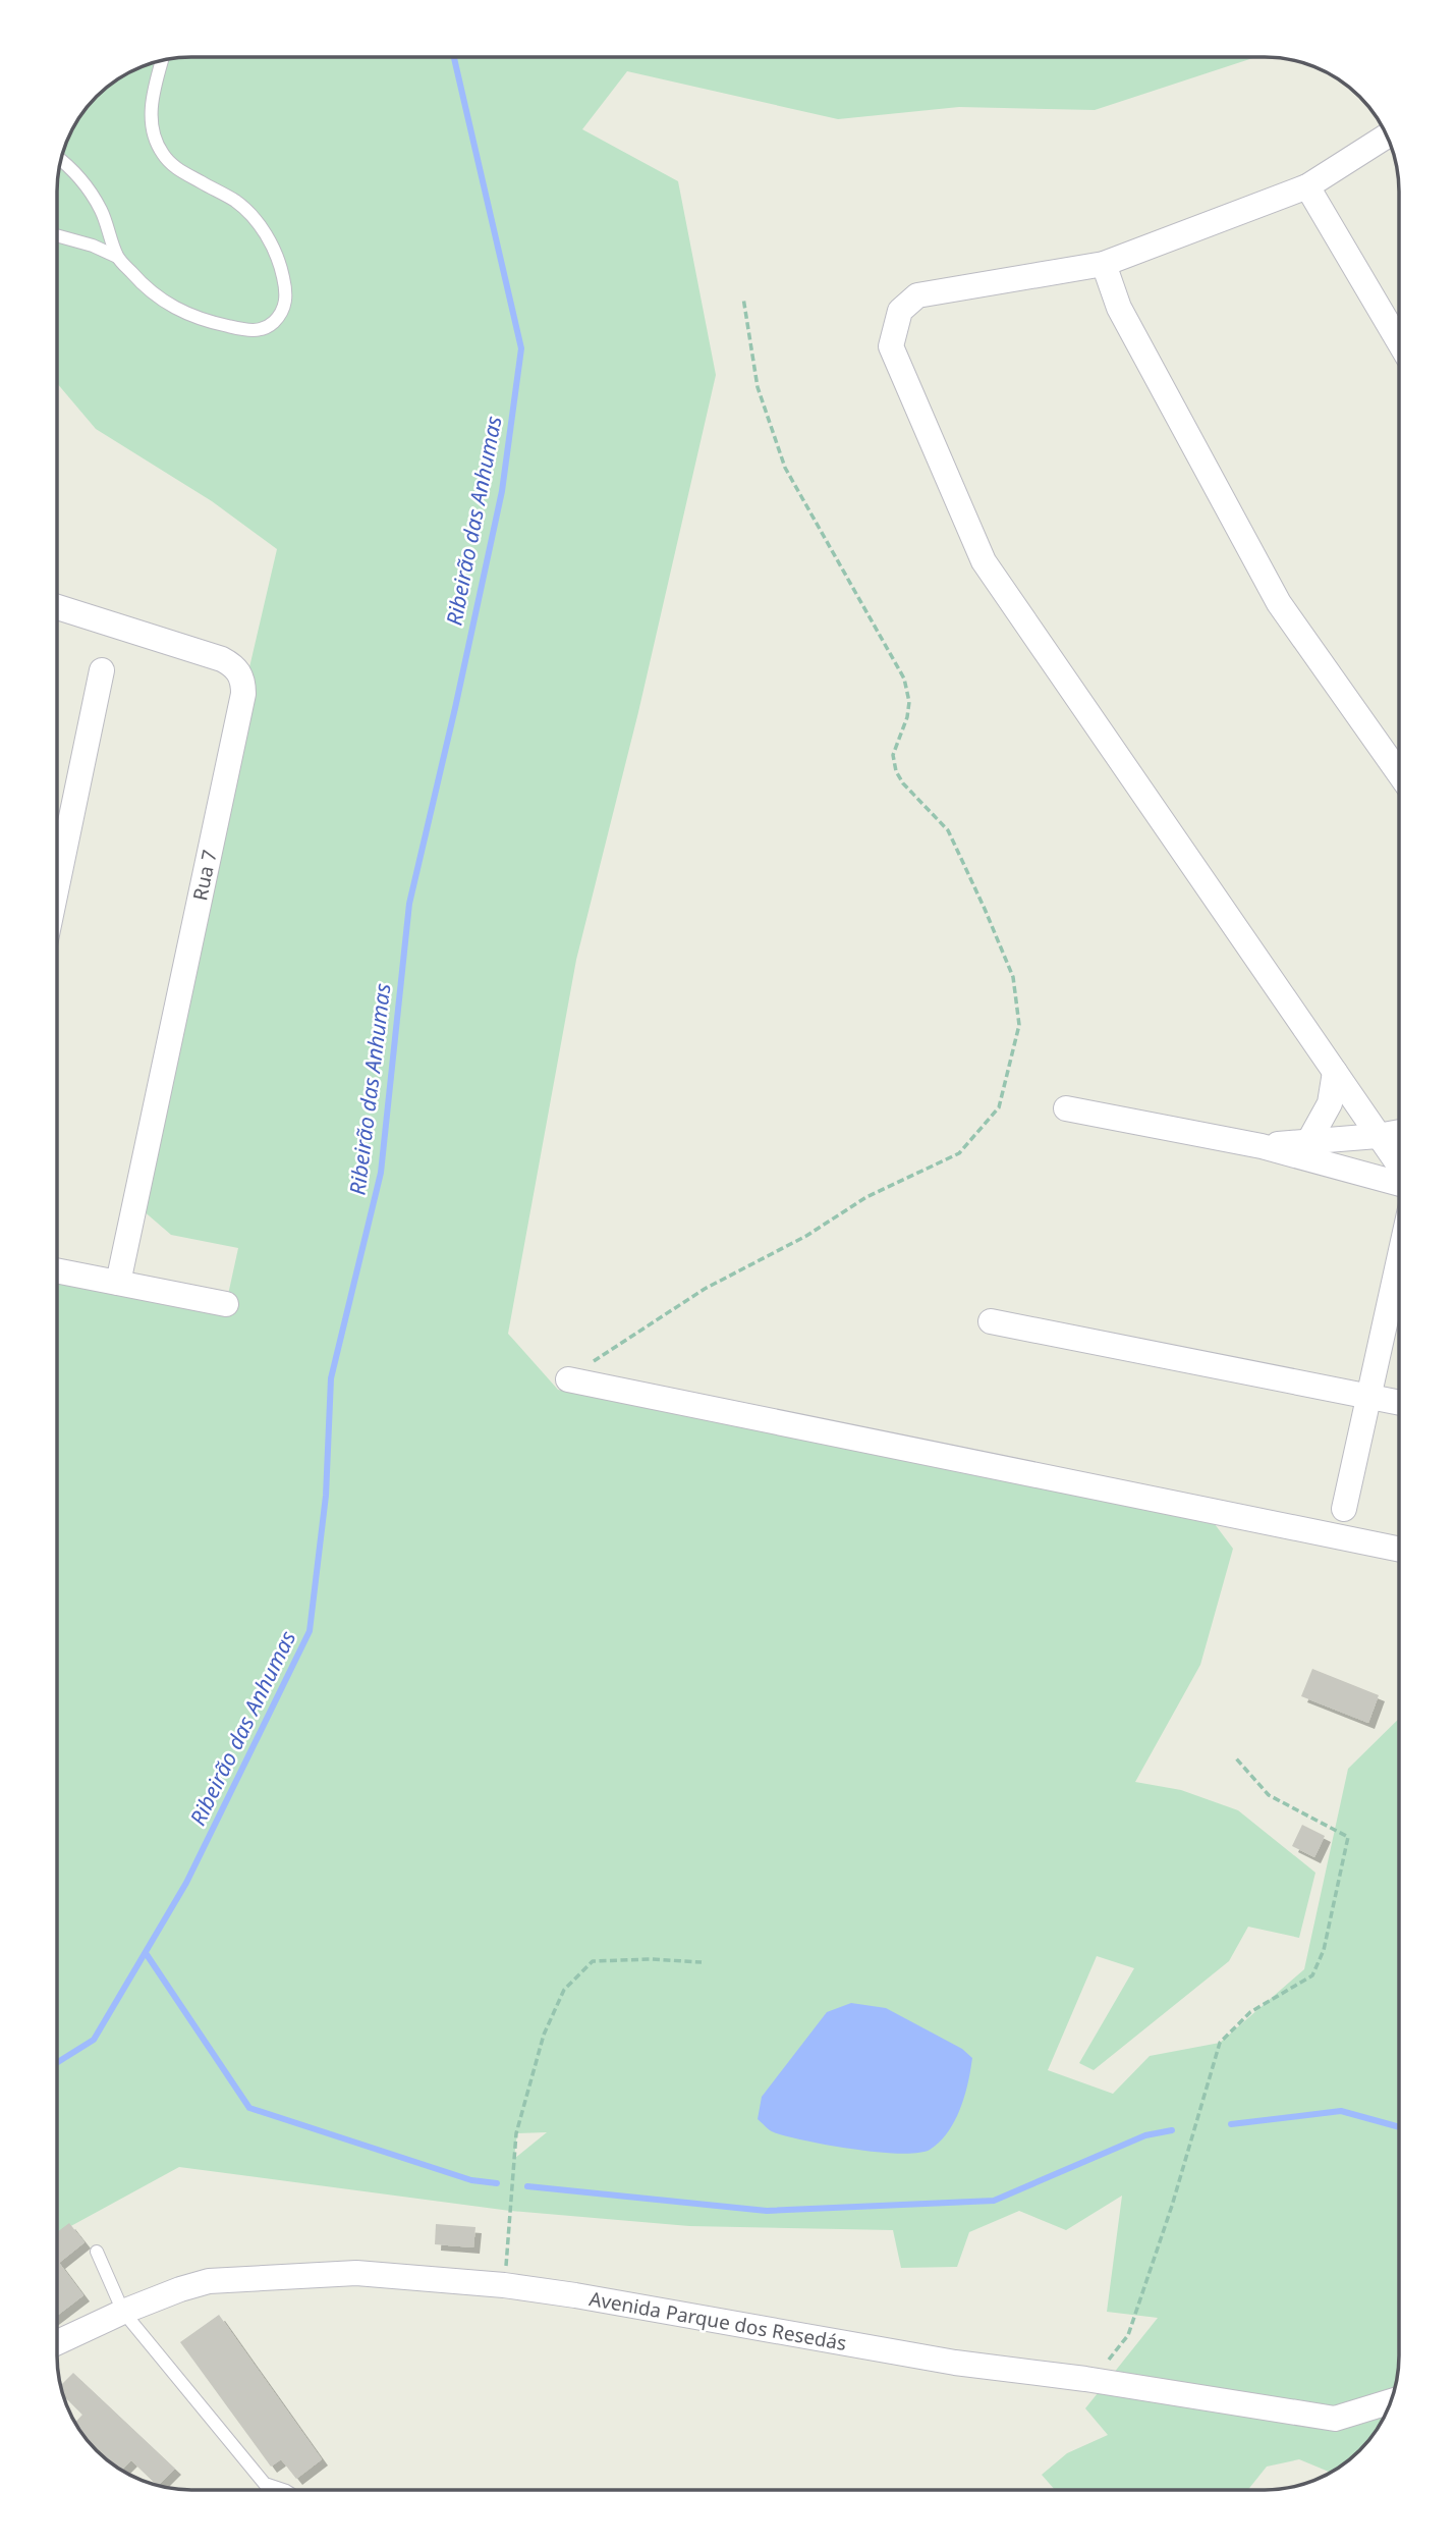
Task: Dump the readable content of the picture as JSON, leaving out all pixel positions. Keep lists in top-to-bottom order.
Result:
{
  "streets": {
    "street": ["Rua 7", "Avenida Parque dos Resedás"]
  },
  "water": ["Ribeirão das Anhumas"]
}
